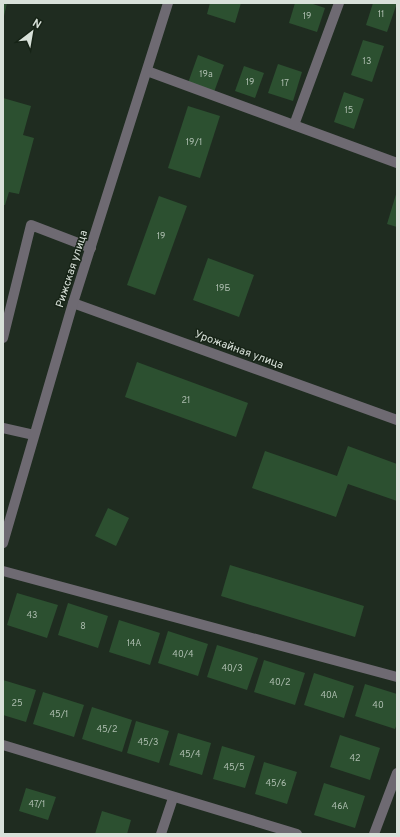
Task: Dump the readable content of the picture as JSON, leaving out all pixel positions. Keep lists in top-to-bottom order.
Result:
{
  "streets": {
    "street": ["Рижская улица", "Урожайная улица"]
  },
  "crossings": [
    ["Рижская улица", "Урожайная улица"]
  ],
  "house_numbers": [
    "11",
    "19",
    "13",
    "19a",
    "19",
    "17",
    "15",
    "19/1",
    "19",
    "19Б",
    "21",
    "43",
    "8",
    "14А",
    "40/4",
    "40/3",
    "40/2",
    "40А",
    "25",
    "40",
    "45/1",
    "45/2",
    "45/3",
    "45/4",
    "42",
    "45/5",
    "45/6",
    "47/1",
    "46А"
  ],
  "north": "top right"
}
